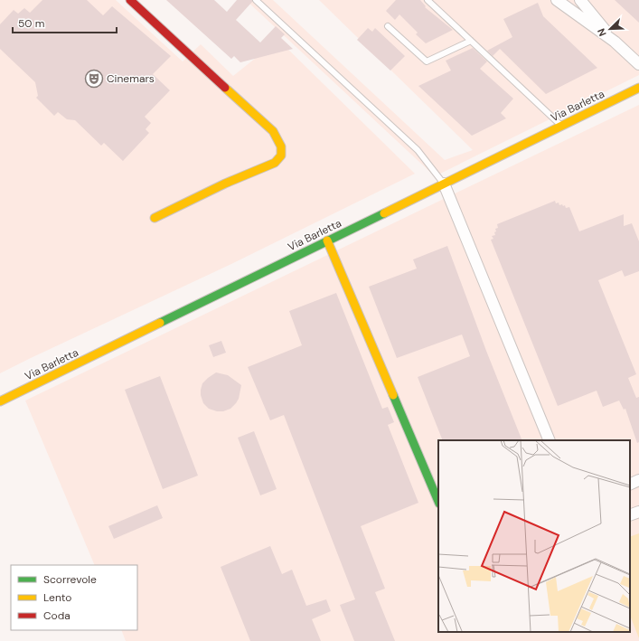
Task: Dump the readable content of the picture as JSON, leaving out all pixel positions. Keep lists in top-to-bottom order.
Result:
{
  "streets": {
    "main road": ["Via Barletta"]
  },
  "places": {
    "theatre": ["Cinemars"]
  },
  "legend": ["Scorrevole", "Lento", "Coda"],
  "scale_bar": "50 m",
  "north": "bottom left"
}
